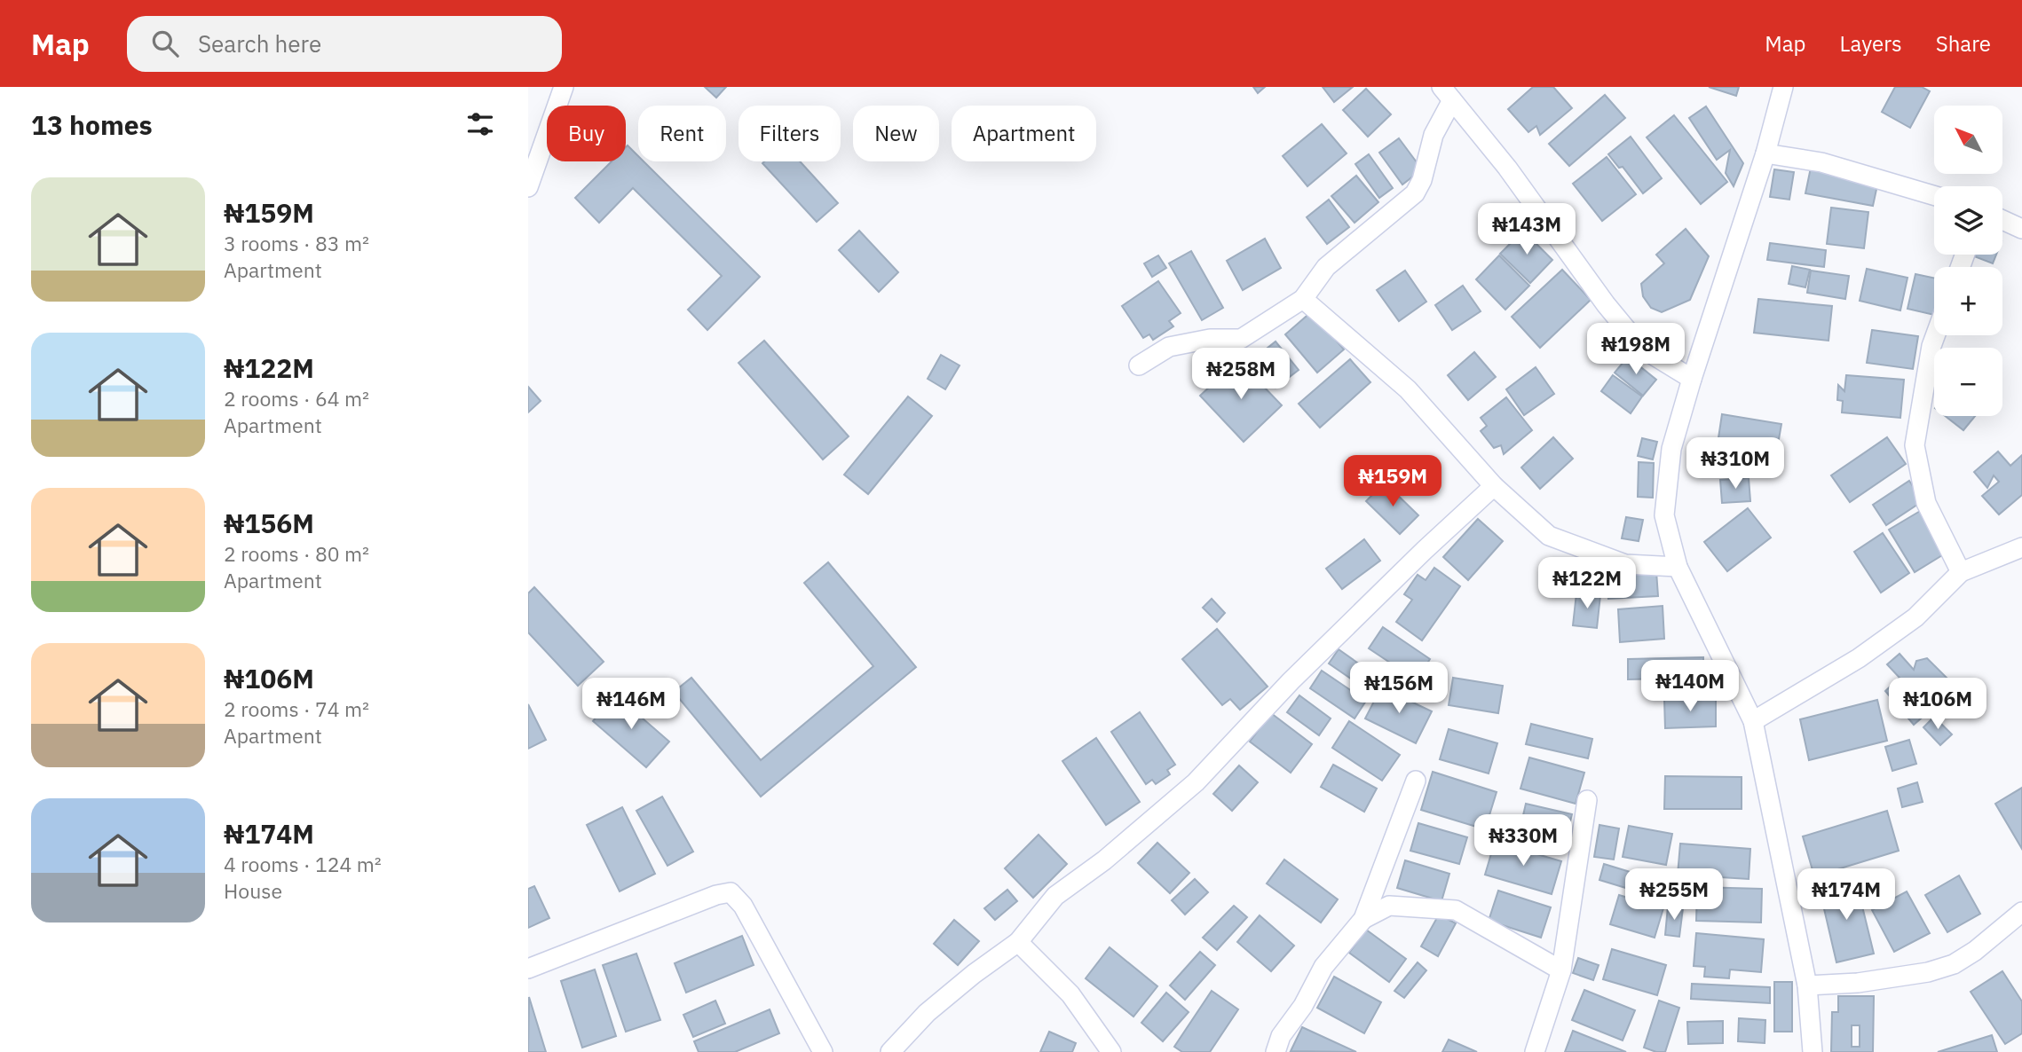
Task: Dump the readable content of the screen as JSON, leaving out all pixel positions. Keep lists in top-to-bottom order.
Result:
{
  "north": "top left",
  "page": {
    "header": "Map",
    "search": "Search here",
    "nav": ["Map", "Layers", "Share"],
    "heading": "13 homes",
    "map_buttons": ["+", "−"],
    "chip": [
      "Buy",
      "Rent",
      "Filters",
      "New",
      "Apartment"
    ],
    "list": [
      {
        "name": "₦159M",
        "note": "3 rooms · 83 m² · Apartment"
      },
      {
        "name": "₦122M",
        "note": "2 rooms · 64 m² · Apartment"
      },
      {
        "name": "₦156M",
        "note": "2 rooms · 80 m² · Apartment"
      },
      {
        "name": "₦106M",
        "note": "2 rooms · 74 m² · Apartment"
      },
      {
        "name": "₦174M",
        "note": "4 rooms · 124 m² · House"
      }
    ],
    "price": [
      "₦143M",
      "₦198M",
      "₦258M",
      "₦310M",
      "₦159M",
      "₦122M",
      "₦140M",
      "₦156M",
      "₦146M",
      "₦106M",
      "₦330M",
      "₦255M",
      "₦174M"
    ]
  }
}
